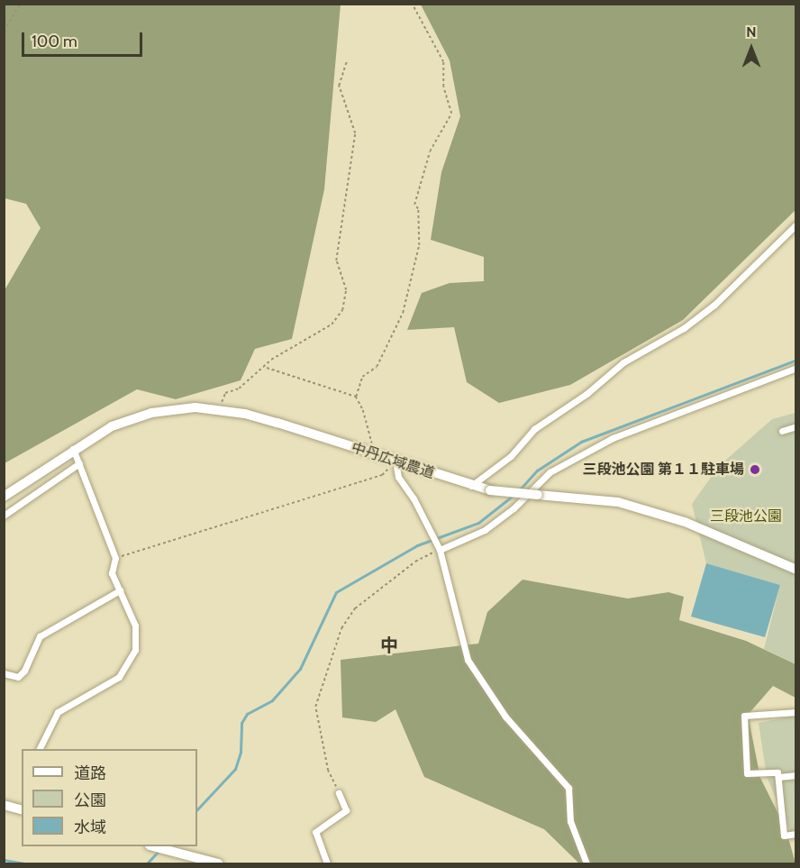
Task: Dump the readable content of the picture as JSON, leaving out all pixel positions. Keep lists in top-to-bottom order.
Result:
{
  "streets": {
    "street": ["中丹広域農道"]
  },
  "districts": ["中"],
  "parks": ["三段池公園"],
  "places": ["三段池公園 第１１駐車場"],
  "legend": ["道路", "公園", "水域"],
  "scale_bar": "100 m",
  "north": "top"
}
